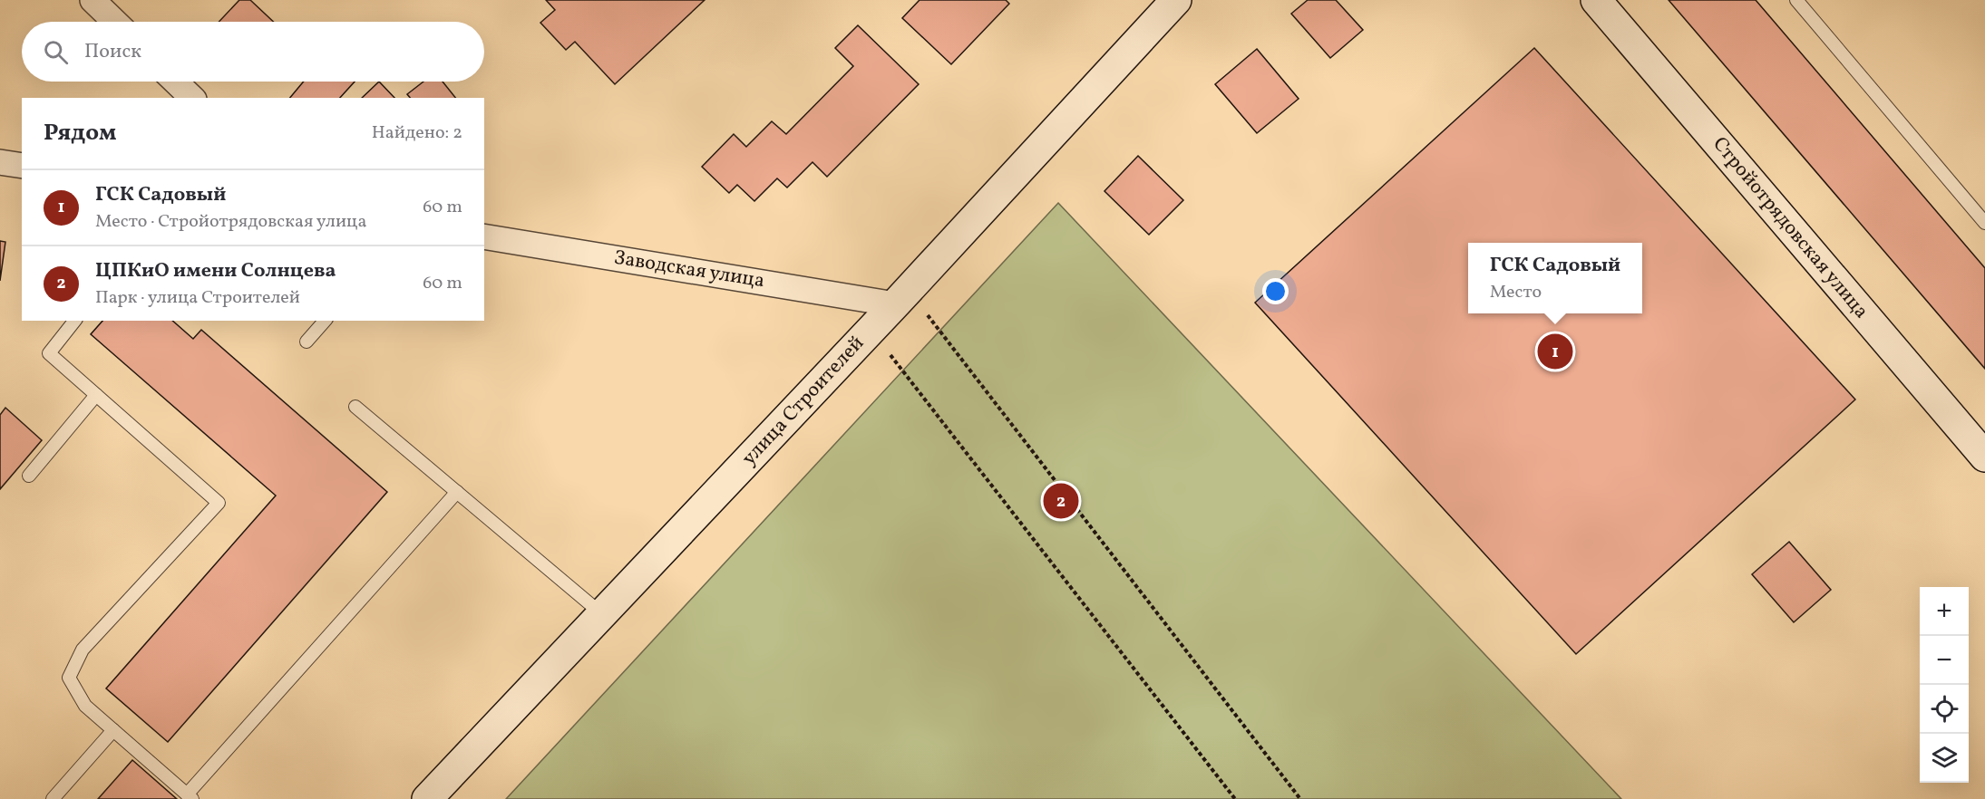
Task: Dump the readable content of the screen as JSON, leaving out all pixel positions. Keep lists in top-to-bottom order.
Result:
{
  "streets": {
    "main road": ["Стройотрядовская улица", "улица Строителей"],
    "street": ["Заводская улица"]
  },
  "crossings": [
    ["Заводская улица", "улица Строителей"]
  ],
  "page": {
    "search": "Поиск",
    "heading": ["Рядом", "Найдено: 2"],
    "list": [
      {
        "mark": "1",
        "name": "ГСК Садовый",
        "note": "Место · Стройотрядовская улица",
        "value": "60 m"
      },
      {
        "mark": "2",
        "name": "ЦПКиО имени Солнцева",
        "note": "Парк · улица Строителей",
        "value": "60 m"
      }
    ],
    "popup": ["ГСК Садовый", "Место"],
    "pins": ["1", "2"],
    "map_buttons": ["+", "−"]
  }
}
